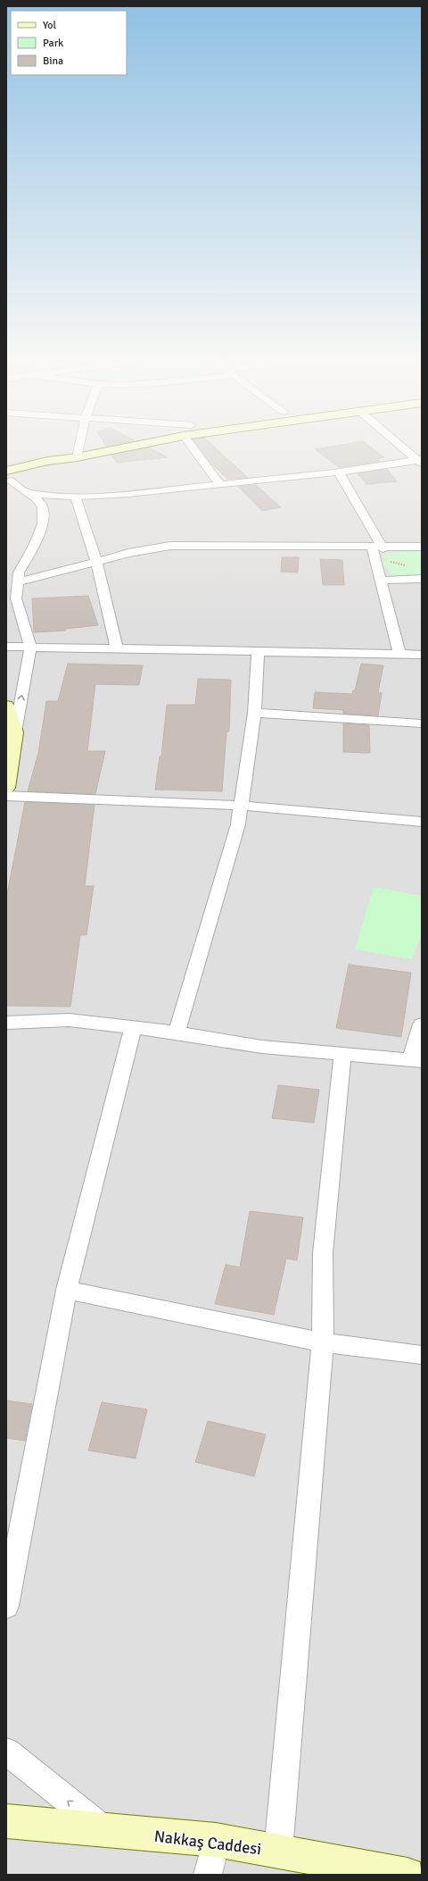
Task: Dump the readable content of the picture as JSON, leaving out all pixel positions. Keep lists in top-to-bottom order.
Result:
{
  "streets": {
    "main road": ["Nakkaş Caddesi"]
  },
  "legend": ["Yol", "Park", "Bina"]
}
